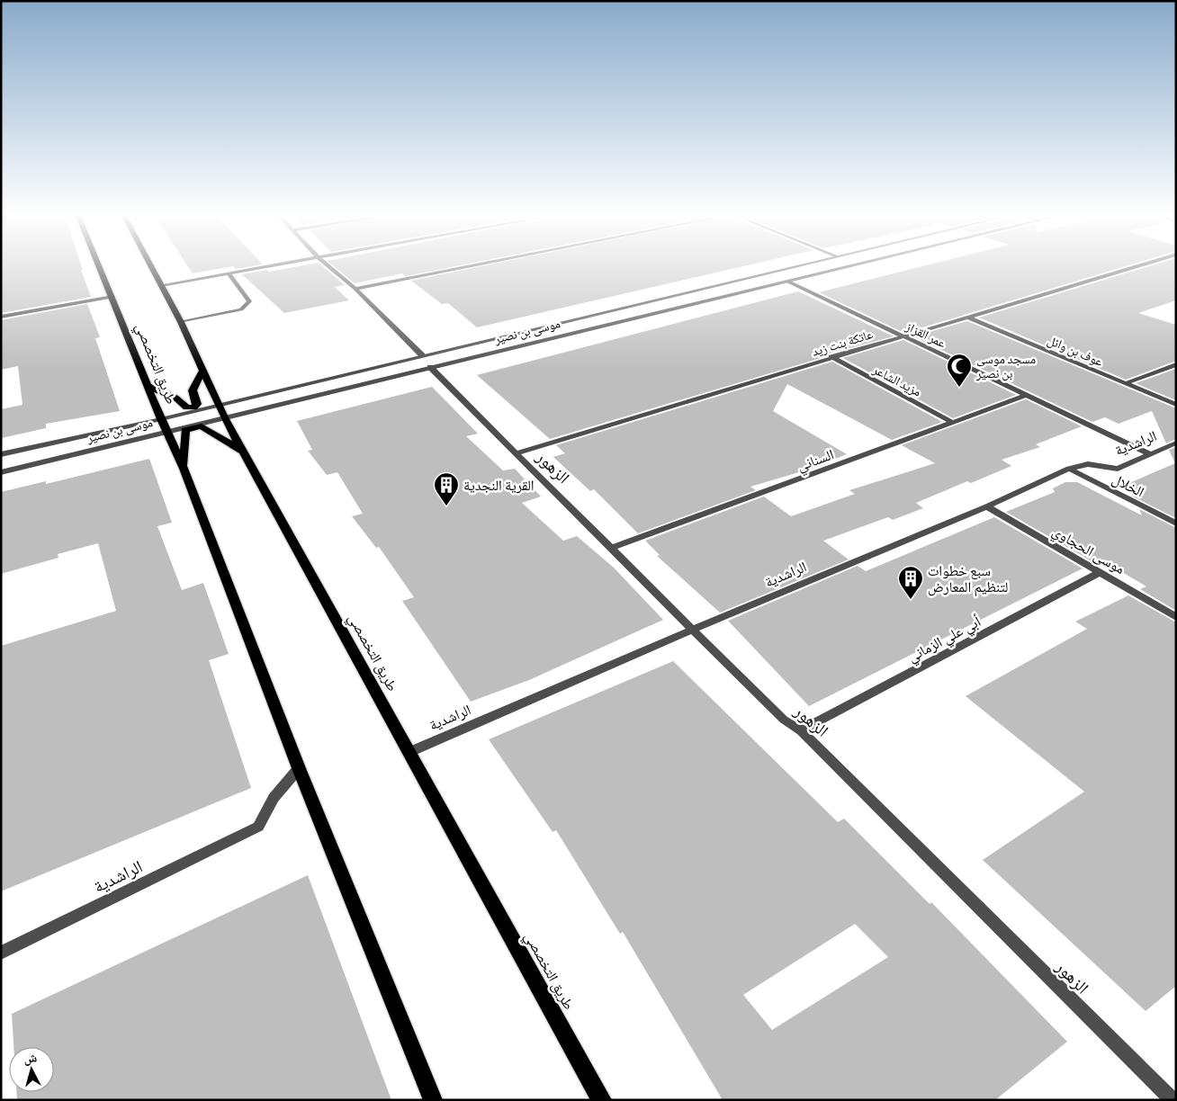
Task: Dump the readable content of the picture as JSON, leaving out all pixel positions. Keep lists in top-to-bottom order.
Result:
{
  "streets": {
    "main road": ["طريق التخصصي"],
    "street": [
      "موسى بن نصير",
      "عمر القزاز",
      "عاتكة بنت زيد",
      "عوف بن وائل",
      "مزيد الشاعر",
      "الراشدية",
      "السناني",
      "الزهور",
      "الخلال",
      "موسى الحجاوي",
      "أبي علي الزماني"
    ]
  },
  "crossings": [
    ["موسى بن نصير", "عمر القزاز"],
    ["موسى بن نصير", "طريق التخصصي"],
    ["موسى بن نصير", "الزهور"],
    ["عمر القزاز", "عاتكة بنت زيد"],
    ["عمر القزاز", "الراشدية"],
    ["عمر القزاز", "السناني"],
    ["عاتكة بنت زيد", "عوف بن وائل"],
    ["عاتكة بنت زيد", "مزيد الشاعر"],
    ["عاتكة بنت زيد", "الزهور"],
    ["طريق التخصصي", "الراشدية"],
    ["مزيد الشاعر", "السناني"],
    ["الراشدية", "الزهور"],
    ["الراشدية", "الخلال"],
    ["الراشدية", "موسى الحجاوي"],
    ["السناني", "الزهور"],
    ["الزهور", "أبي علي الزماني"],
    ["موسى الحجاوي", "أبي علي الزماني"]
  ],
  "places": {
    "mosque": ["مسجد موسى بن نصير"],
    "building": ["القرية النجدية", "سبع خطوات لتنظيم المعارض"]
  },
  "north": "top"
}
